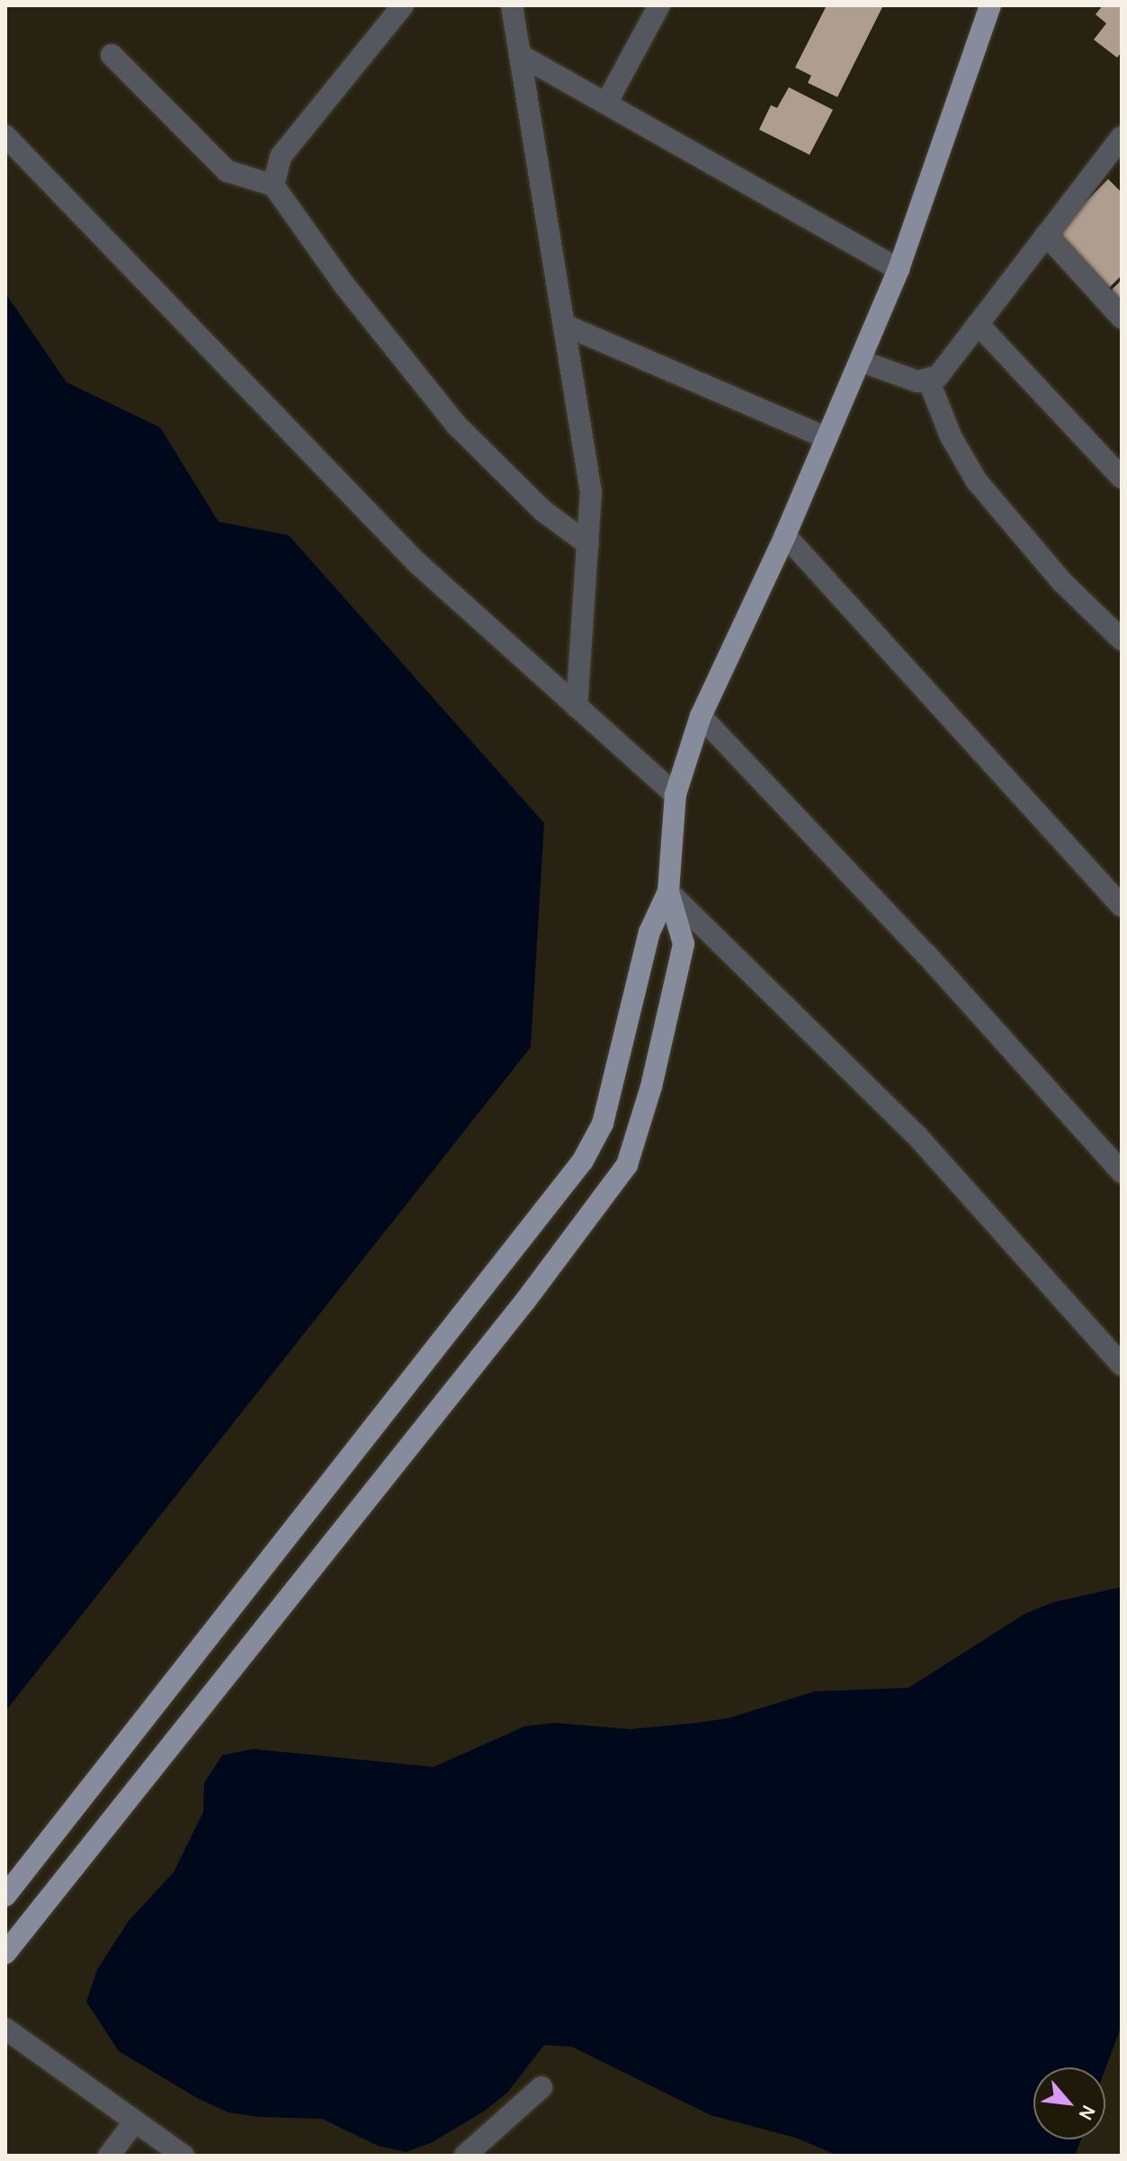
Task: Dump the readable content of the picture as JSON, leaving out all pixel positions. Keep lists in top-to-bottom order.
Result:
{
  "north": "bottom right"
}
